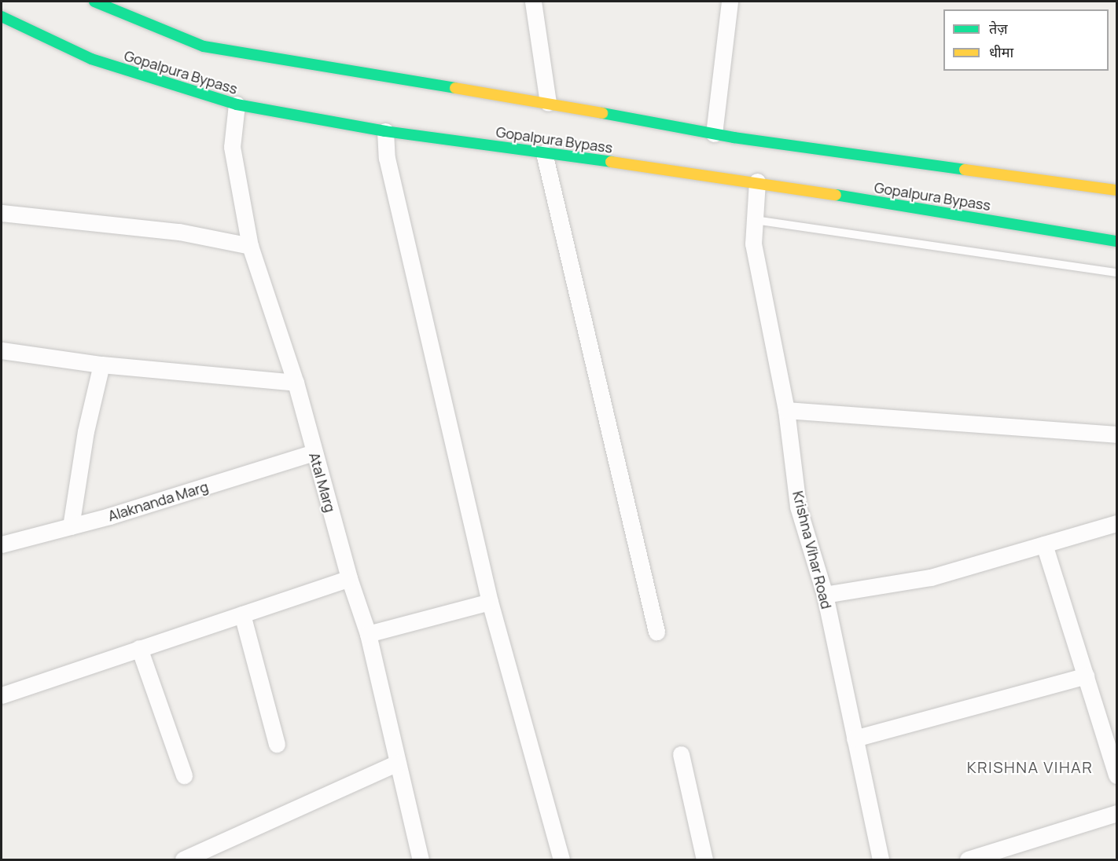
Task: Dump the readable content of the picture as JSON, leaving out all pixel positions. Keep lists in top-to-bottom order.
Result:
{
  "streets": {
    "main road": ["Gopalpura Bypass"],
    "street": ["Atal Marg", "Alaknanda Marg", "Krishna Vihar Road"]
  },
  "crossings": [
    ["Gopalpura Bypass", "Atal Marg"],
    ["Gopalpura Bypass", "Krishna Vihar Road"],
    ["Atal Marg", "Alaknanda Marg"]
  ],
  "districts": ["KRISHNA VIHAR"],
  "legend": ["तेज़", "धीमा"]
}
